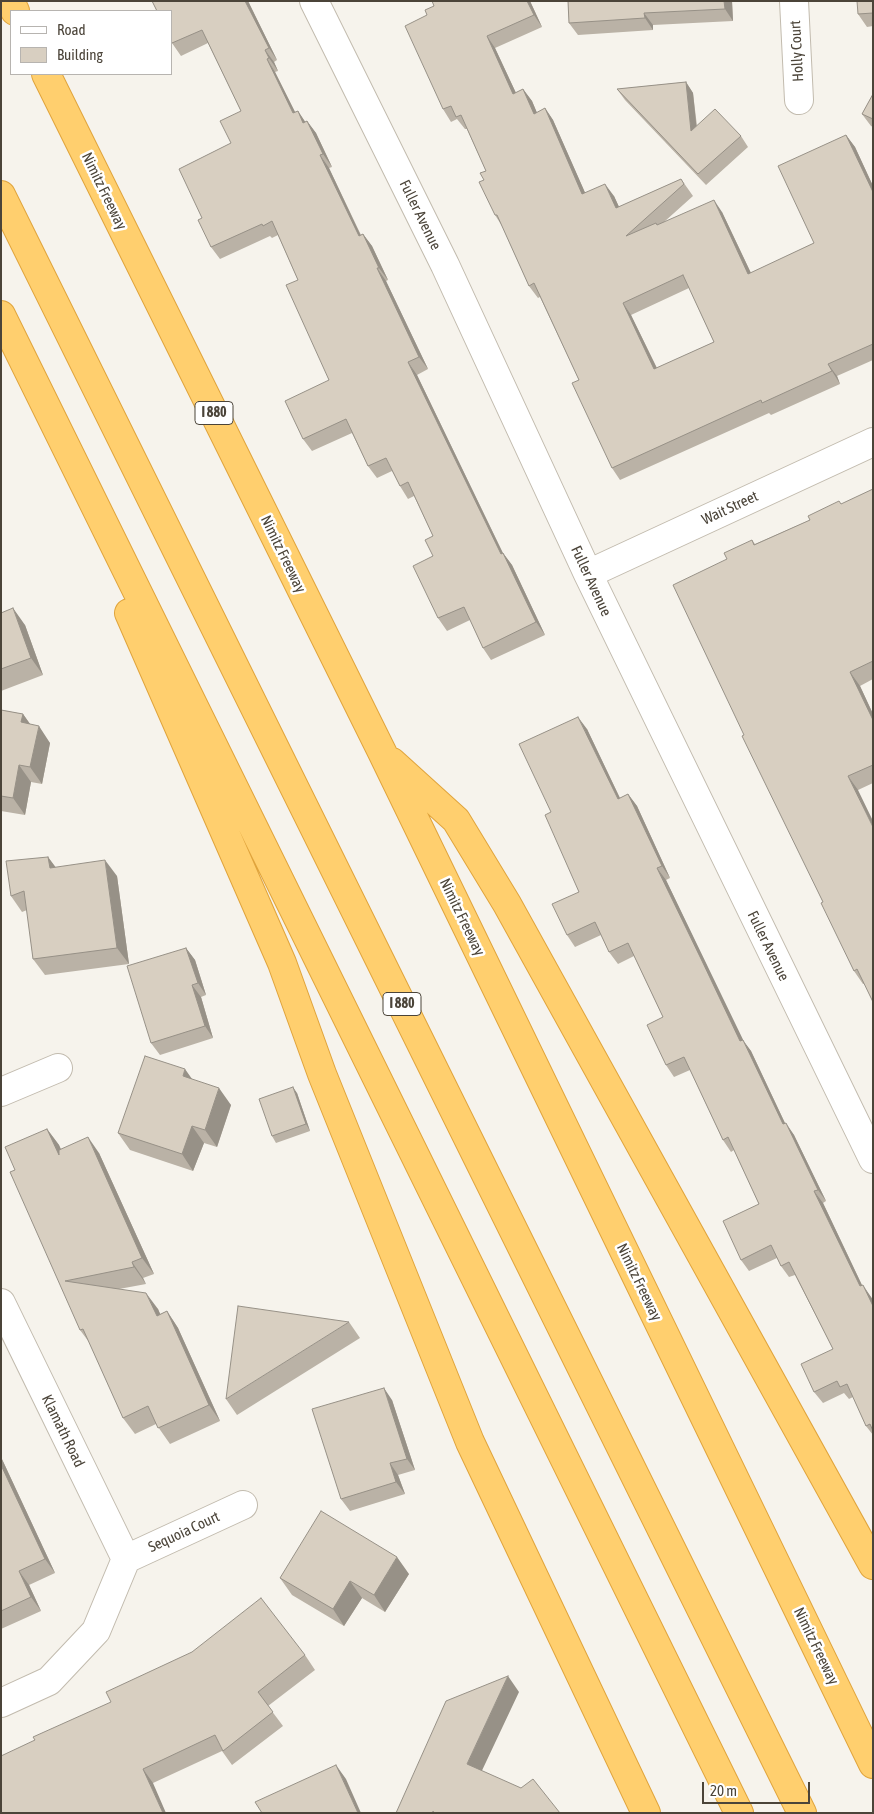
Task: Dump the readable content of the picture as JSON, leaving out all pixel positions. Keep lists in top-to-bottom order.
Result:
{
  "streets": {
    "highway": ["Nimitz Freeway", "I 880"],
    "street": [
      "Holly Court",
      "Fuller Avenue",
      "Wait Street",
      "Klamath Road",
      "Sequoia Court"
    ]
  },
  "crossings": [
    ["Fuller Avenue", "Wait Street"],
    ["Klamath Road", "Sequoia Court"]
  ],
  "legend": ["Road", "Building"],
  "scale_bar": "20 m"
}
